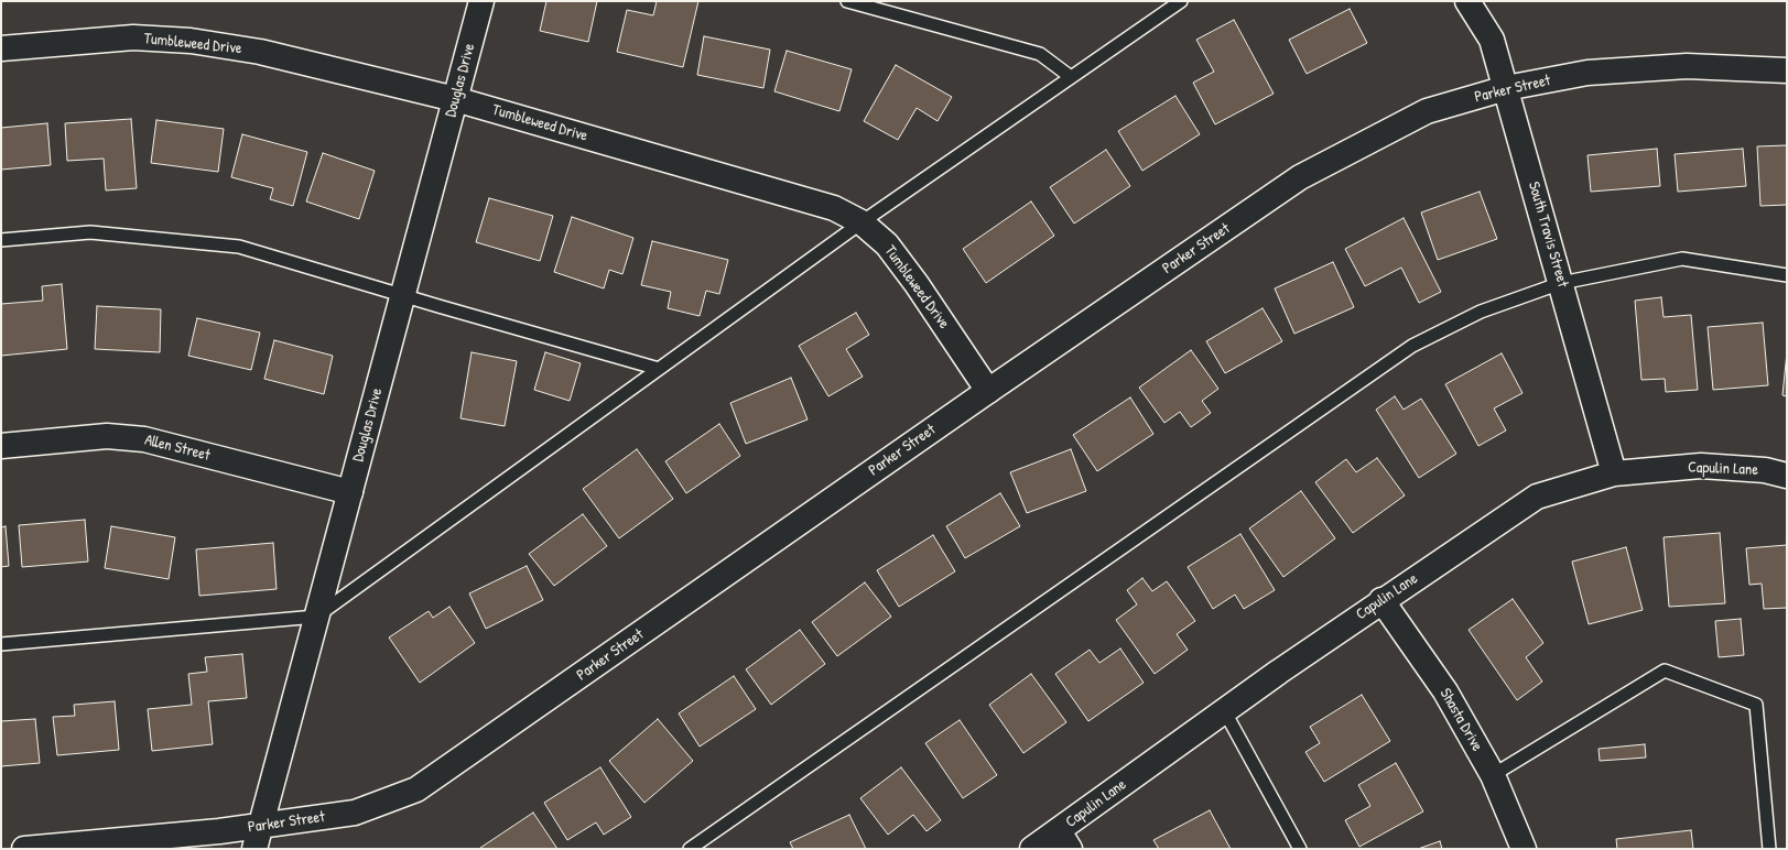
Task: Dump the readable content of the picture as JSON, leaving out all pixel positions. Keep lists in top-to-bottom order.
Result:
{
  "streets": {
    "street": [
      "Tumbleweed Drive",
      "Douglas Drive",
      "Parker Street",
      "South Travis Street",
      "Allen Street",
      "Capulin Lane",
      "Shasta Drive"
    ]
  },
  "crossings": [
    ["Tumbleweed Drive", "Douglas Drive"],
    ["Tumbleweed Drive", "Parker Street"],
    ["Douglas Drive", "Parker Street"],
    ["Douglas Drive", "Allen Street"],
    ["Parker Street", "South Travis Street"],
    ["South Travis Street", "Capulin Lane"],
    ["Capulin Lane", "Shasta Drive"]
  ]
}
